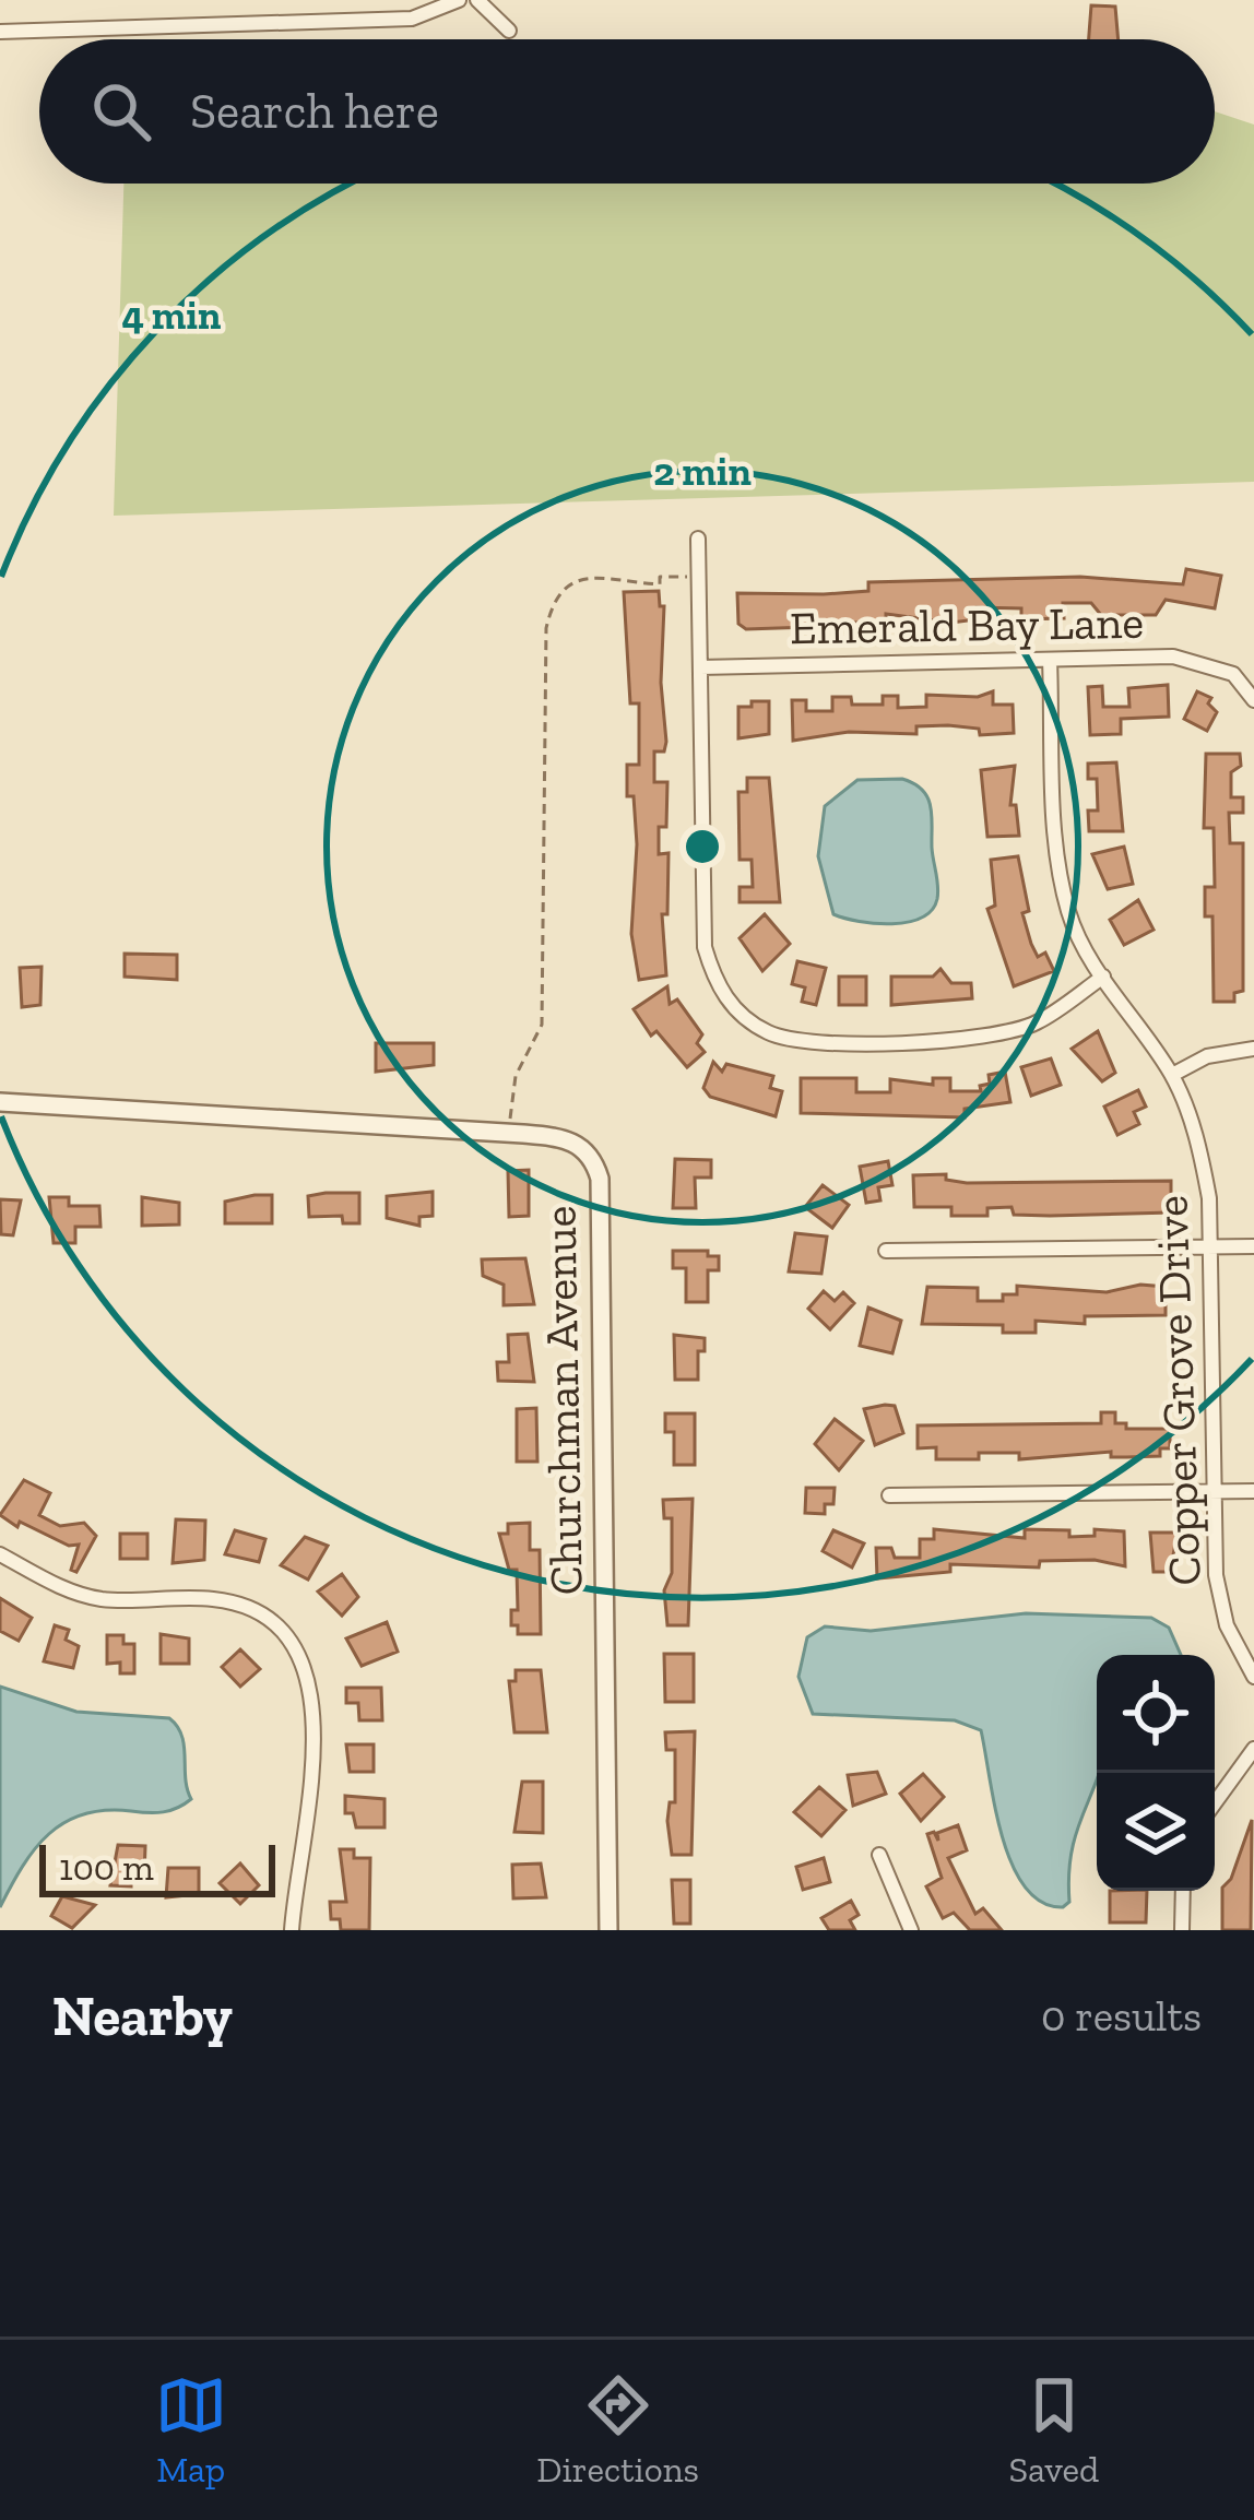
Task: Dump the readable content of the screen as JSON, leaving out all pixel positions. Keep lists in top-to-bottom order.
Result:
{
  "streets": {
    "street": ["Emerald Bay Lane", "Copper Grove Drive", "Churchman Avenue"]
  },
  "crossings": [
    ["Emerald Bay Lane", "Copper Grove Drive"]
  ],
  "scale_bar": "100 m",
  "page": {
    "search": "Search here",
    "scale": "100 m",
    "heading": ["Nearby", "0 results"],
    "nav": ["Map", "Directions", "Saved"]
  },
  "rings": ["4 min", "2 min"]
}
